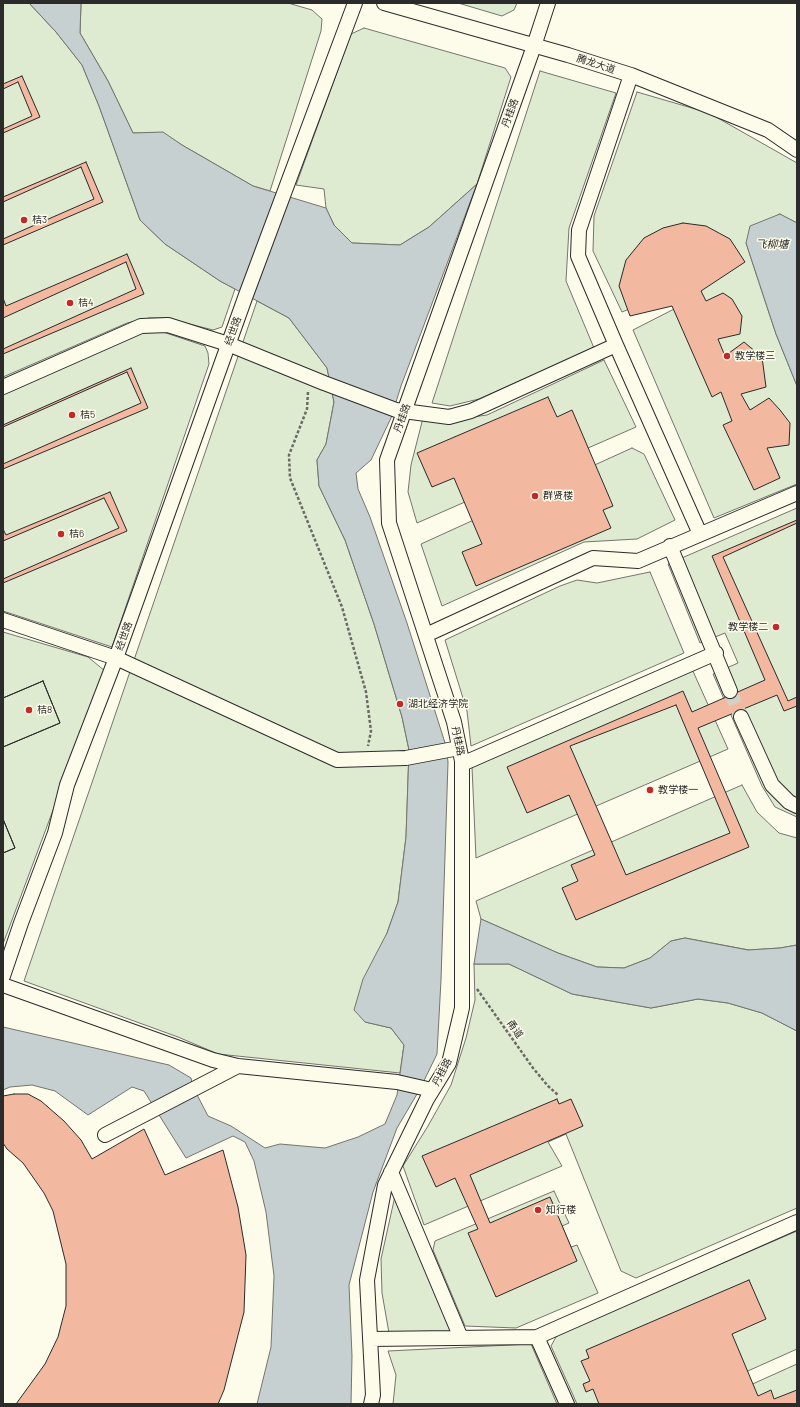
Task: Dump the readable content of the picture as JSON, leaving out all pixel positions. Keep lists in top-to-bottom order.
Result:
{
  "streets": {
    "street": ["腾龙大道", "丹桂路", "经世路"],
    "path": ["甬道"]
  },
  "crossings": [
    ["腾龙大道", "丹桂路"],
    ["丹桂路", "甬道"]
  ],
  "water": ["飞柳塘"],
  "places": [
    "桔3",
    "桔4",
    "教学楼三",
    "桔5",
    "群贤楼",
    "桔6",
    "教学楼二",
    "湖北经济学院",
    "桔8",
    "教学楼一",
    "知行楼"
  ]
}
